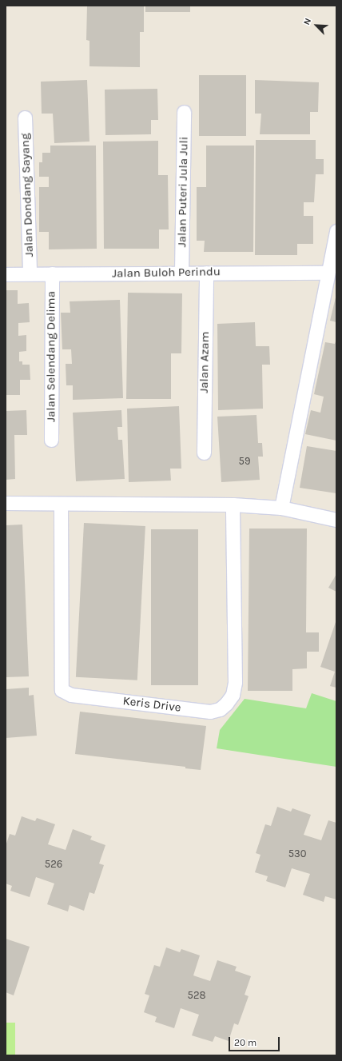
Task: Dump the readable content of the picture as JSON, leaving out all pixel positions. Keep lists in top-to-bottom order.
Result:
{
  "streets": {
    "street": [
      "Jalan Puteri Jula Juli",
      "Jalan Dondang Sayang",
      "Jalan Buloh Perindu",
      "Jalan Selendang Delima",
      "Jalan Azam",
      "Keris Drive"
    ]
  },
  "crossings": [
    ["Jalan Puteri Jula Juli", "Jalan Buloh Perindu"],
    ["Jalan Dondang Sayang", "Jalan Buloh Perindu"],
    ["Jalan Buloh Perindu", "Jalan Selendang Delima"],
    ["Jalan Buloh Perindu", "Jalan Azam"]
  ],
  "house_numbers": [
    "59",
    "530",
    "526",
    "528"
  ],
  "scale_bar": "20 m",
  "north": "top left"
}
